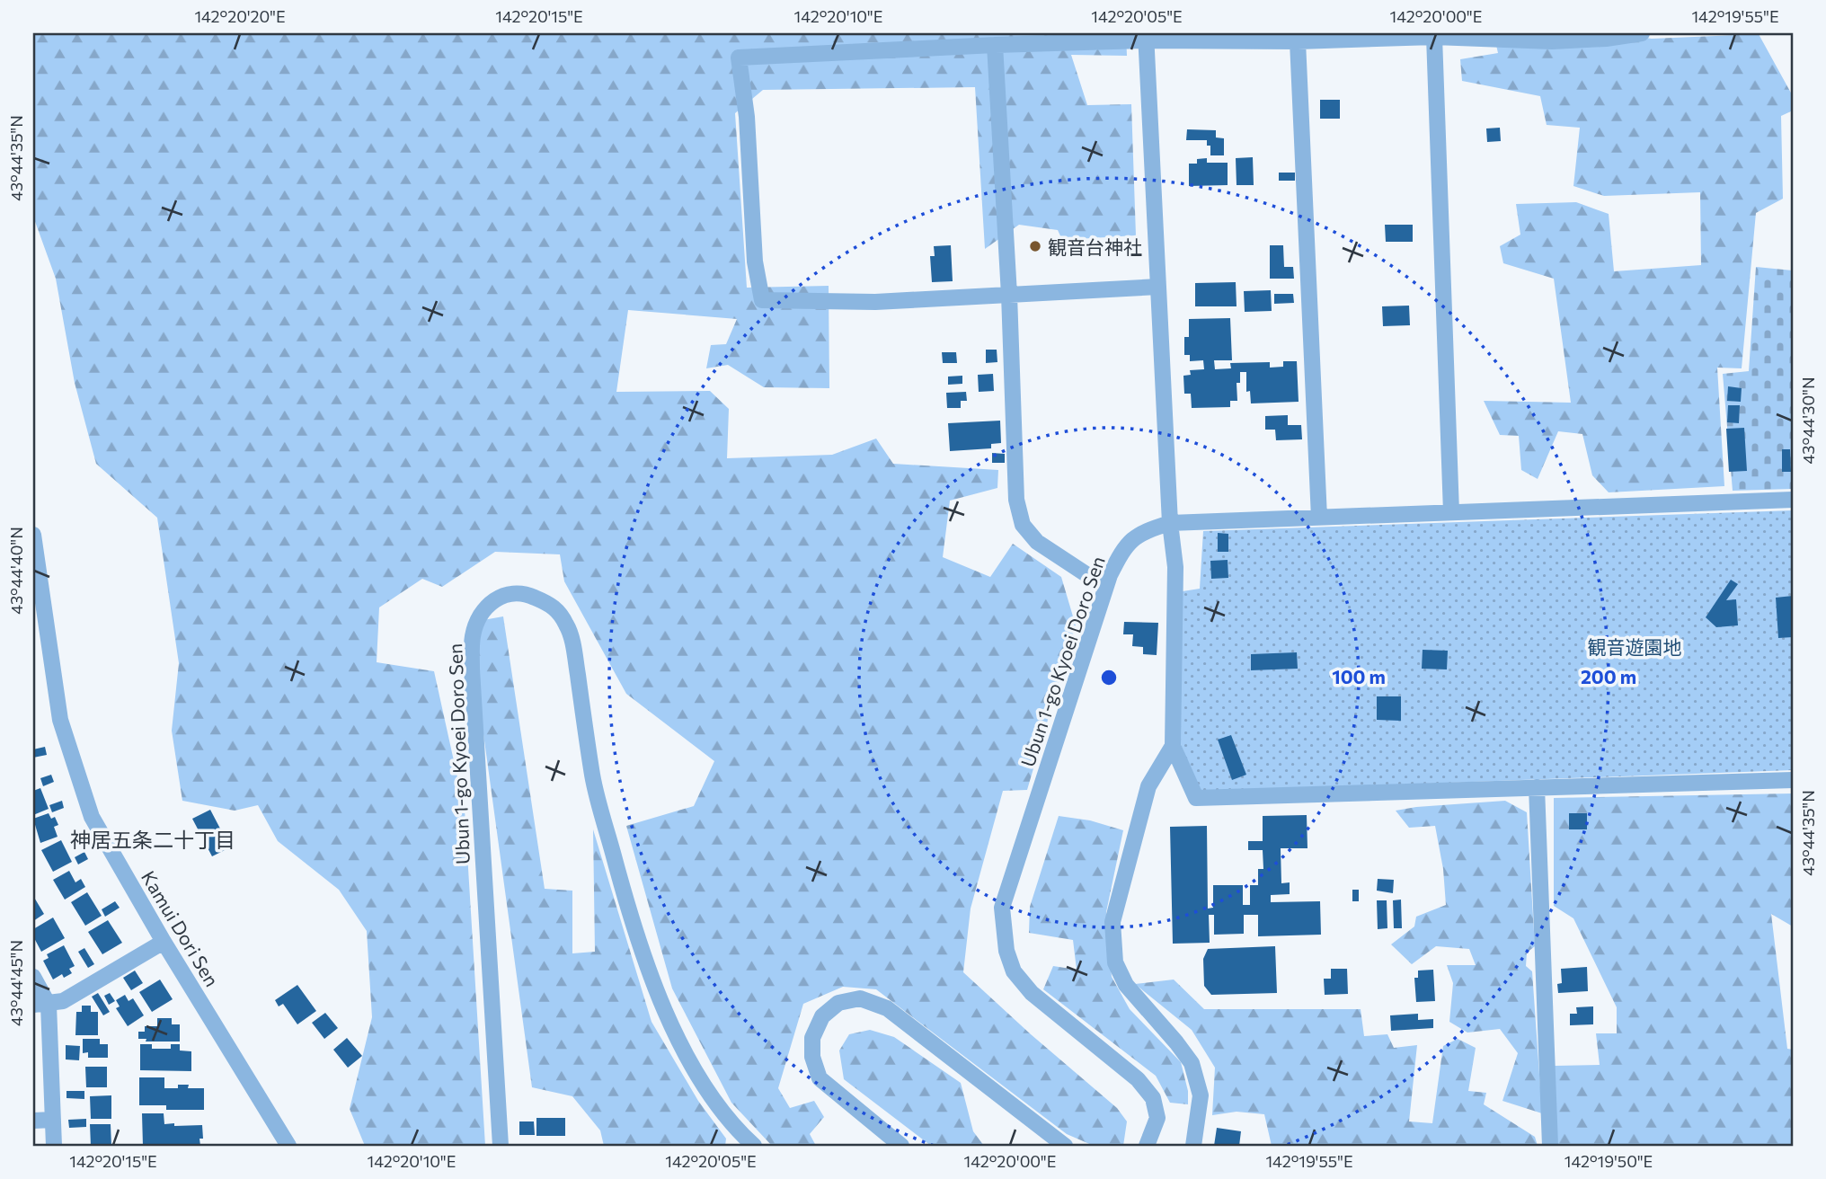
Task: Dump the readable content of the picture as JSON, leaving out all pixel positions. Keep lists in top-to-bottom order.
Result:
{
  "streets": {
    "street": ["Ubun 1-go Kyoei Doro Sen", "Kamui Dori Sen"]
  },
  "districts": ["神居五条二十丁目"],
  "parks": ["観音遊園地"],
  "places": ["観音台神社"],
  "coordinates": [
    "142°20'20\"E",
    "142°20'15\"E",
    "142°20'10\"E",
    "142°20'05\"E",
    "142°20'00\"E",
    "142°19'55\"E",
    "43°44'35\"N",
    "43°44'30\"N",
    "43°44'40\"N",
    "43°44'45\"N",
    "142°19'50\"E"
  ],
  "rings": ["100 m", "200 m"]
}
